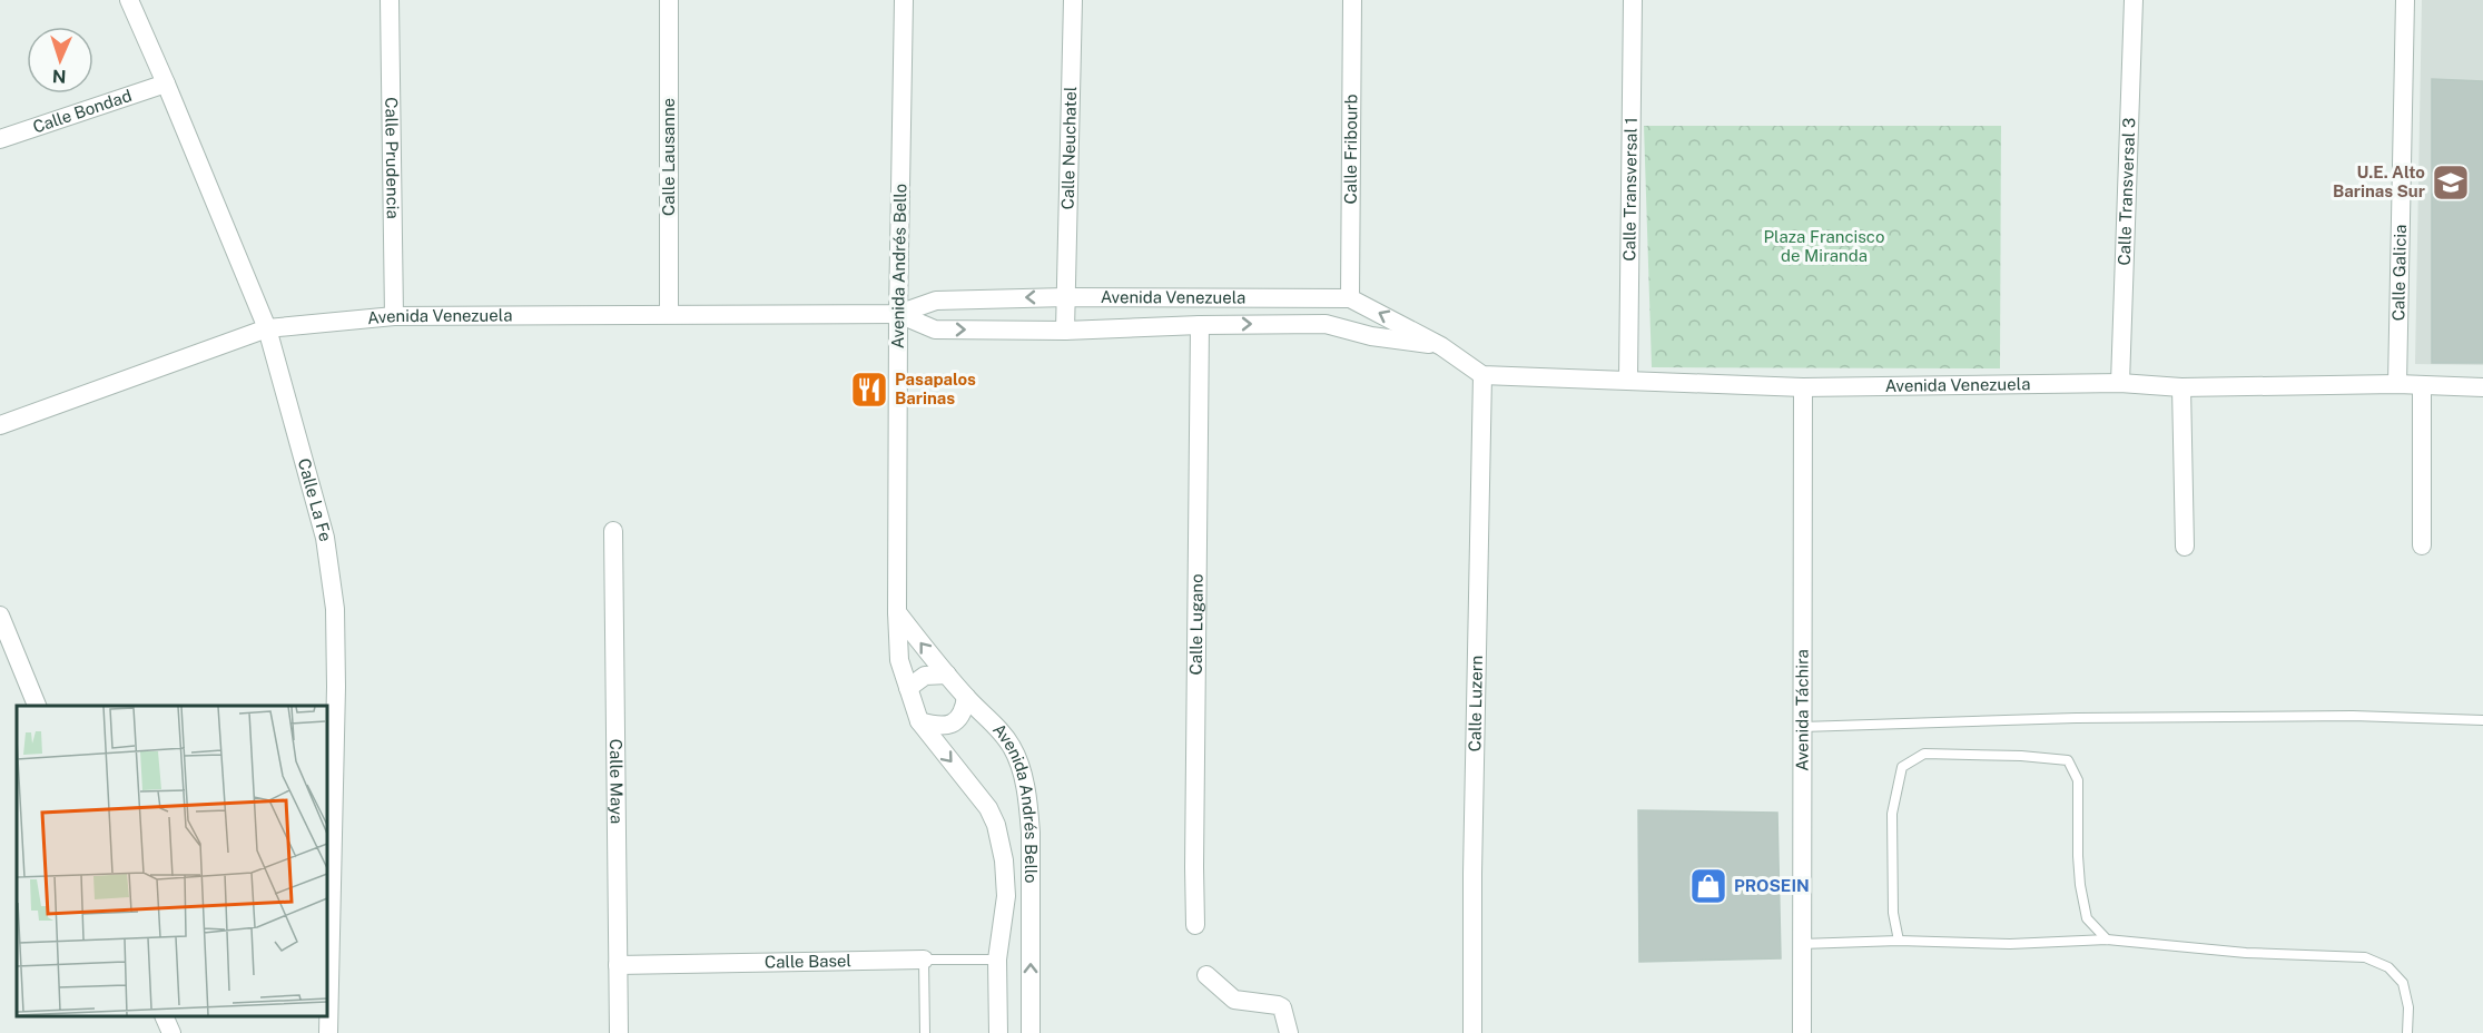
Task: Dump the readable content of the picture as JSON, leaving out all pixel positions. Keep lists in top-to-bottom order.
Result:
{
  "streets": {
    "street": [
      "Calle Bondad",
      "Calle Neuchatel",
      "Calle Fribourb",
      "Calle Lausanne",
      "Calle Prudencia",
      "Calle Transversal 1",
      "Calle Transversal 3",
      "Avenida Andrés Bello",
      "Calle Galicia",
      "Avenida Venezuela",
      "Calle La Fe",
      "Calle Lugano",
      "Calle Luzern",
      "Avenida Táchira",
      "Calle Maya",
      "Calle Basel"
    ]
  },
  "crossings": [
    ["Calle Bondad", "Calle La Fe"],
    ["Calle Neuchatel", "Avenida Venezuela"],
    ["Calle Fribourb", "Avenida Venezuela"],
    ["Calle Lausanne", "Avenida Venezuela"],
    ["Calle Prudencia", "Avenida Venezuela"],
    ["Calle Transversal 1", "Avenida Venezuela"],
    ["Calle Transversal 3", "Avenida Venezuela"],
    ["Avenida Andrés Bello", "Avenida Venezuela"],
    ["Avenida Andrés Bello", "Calle Basel"],
    ["Calle Galicia", "Avenida Venezuela"],
    ["Avenida Venezuela", "Calle La Fe"],
    ["Avenida Venezuela", "Calle Lugano"],
    ["Avenida Venezuela", "Calle Luzern"],
    ["Avenida Venezuela", "Avenida Táchira"],
    ["Calle Maya", "Calle Basel"]
  ],
  "parks": ["Plaza Francisco de Miranda"],
  "places": {
    "school or university": ["U.E. Alto Barinas Sur"],
    "restaurant": ["Pasapalos Barinas"],
    "shop": ["PROSEIN"]
  },
  "north": "bottom"
}
